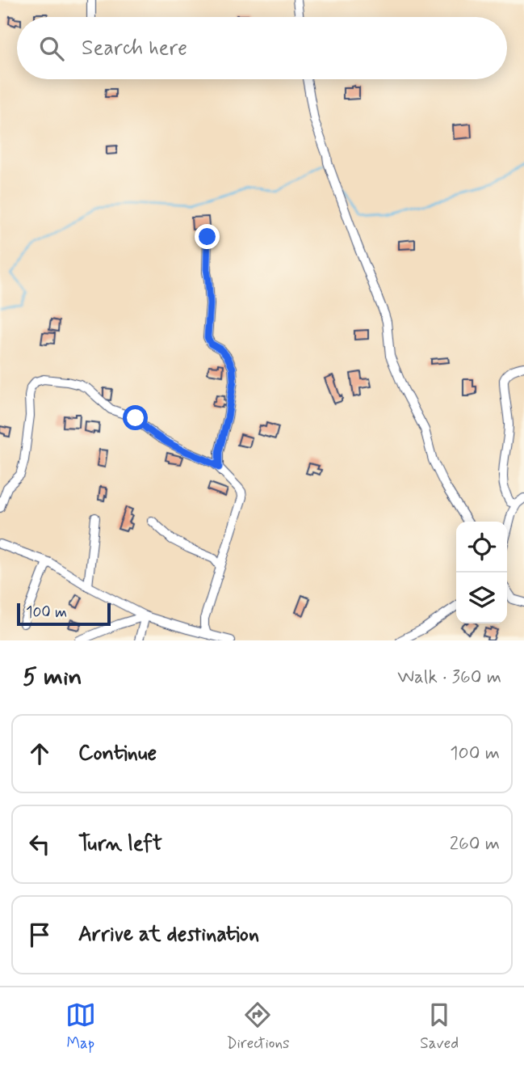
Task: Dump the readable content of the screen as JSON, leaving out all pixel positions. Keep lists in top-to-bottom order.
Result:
{
  "scale_bar": "100 m",
  "page": {
    "search": "Search here",
    "scale": "100 m",
    "heading": ["5 min", "Walk · 360 m"],
    "list": [
      ["Continue", "100 m"],
      ["Turn left", "260 m"],
      "Arrive at destination"
    ],
    "nav": ["Map", "Directions", "Saved"]
  }
}
